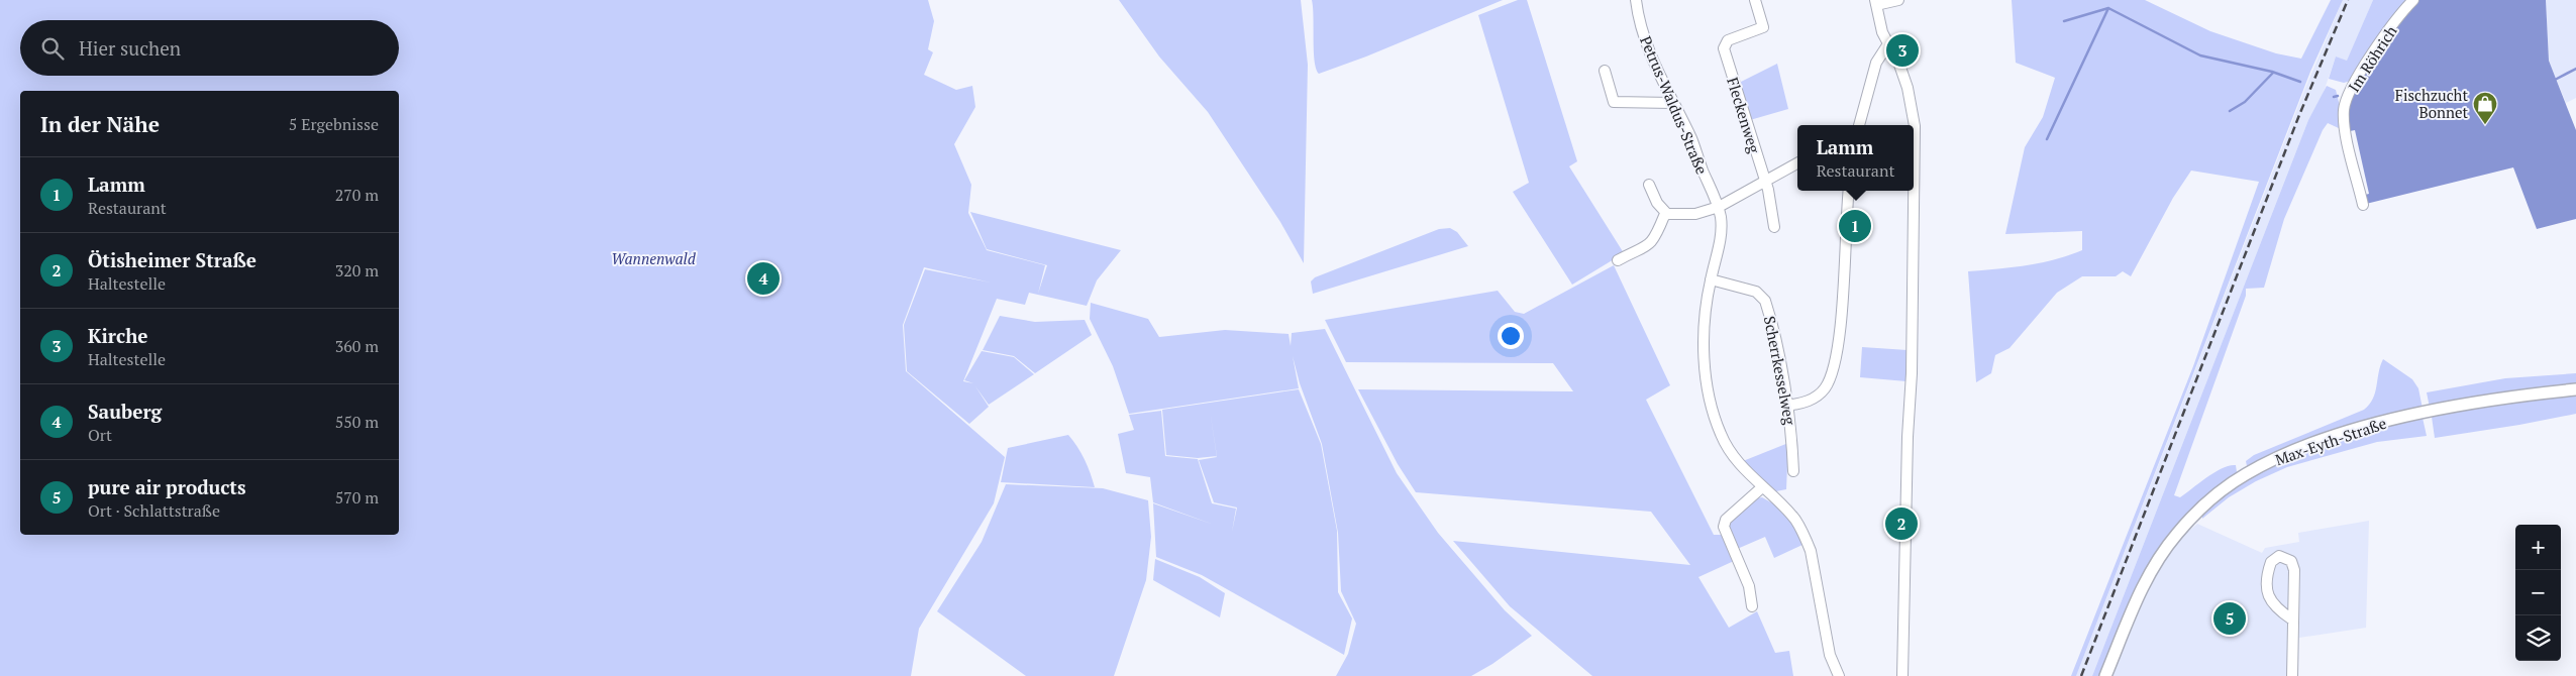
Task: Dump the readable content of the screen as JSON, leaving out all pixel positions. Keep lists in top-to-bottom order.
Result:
{
  "streets": {
    "street": [
      "Im Röhrich",
      "Petrus-Waldus-Straße",
      "Fleckenweg",
      "Scherrkesselweg",
      "Max-Eyth-Straße"
    ]
  },
  "crossings": [
    ["Petrus-Waldus-Straße", "Scherrkesselweg"]
  ],
  "parks": ["Wannenwald"],
  "places": {
    "shop": ["Fischzucht Bonnet"]
  },
  "page": {
    "search": "Hier suchen",
    "pins": [
      "3",
      "1",
      "4",
      "2",
      "5"
    ],
    "heading": ["In der Nähe", "5 Ergebnisse"],
    "popup": ["Lamm", "Restaurant"],
    "list": [
      {
        "mark": "1",
        "name": "Lamm",
        "note": "Restaurant",
        "value": "270 m"
      },
      {
        "mark": "2",
        "name": "Ötisheimer Straße",
        "note": "Haltestelle",
        "value": "320 m"
      },
      {
        "mark": "3",
        "name": "Kirche",
        "note": "Haltestelle",
        "value": "360 m"
      },
      {
        "mark": "4",
        "name": "Sauberg",
        "note": "Ort",
        "value": "550 m"
      },
      {
        "mark": "5",
        "name": "pure air products",
        "note": "Ort · Schlattstraße",
        "value": "570 m"
      }
    ],
    "map_buttons": ["+", "−"]
  }
}
